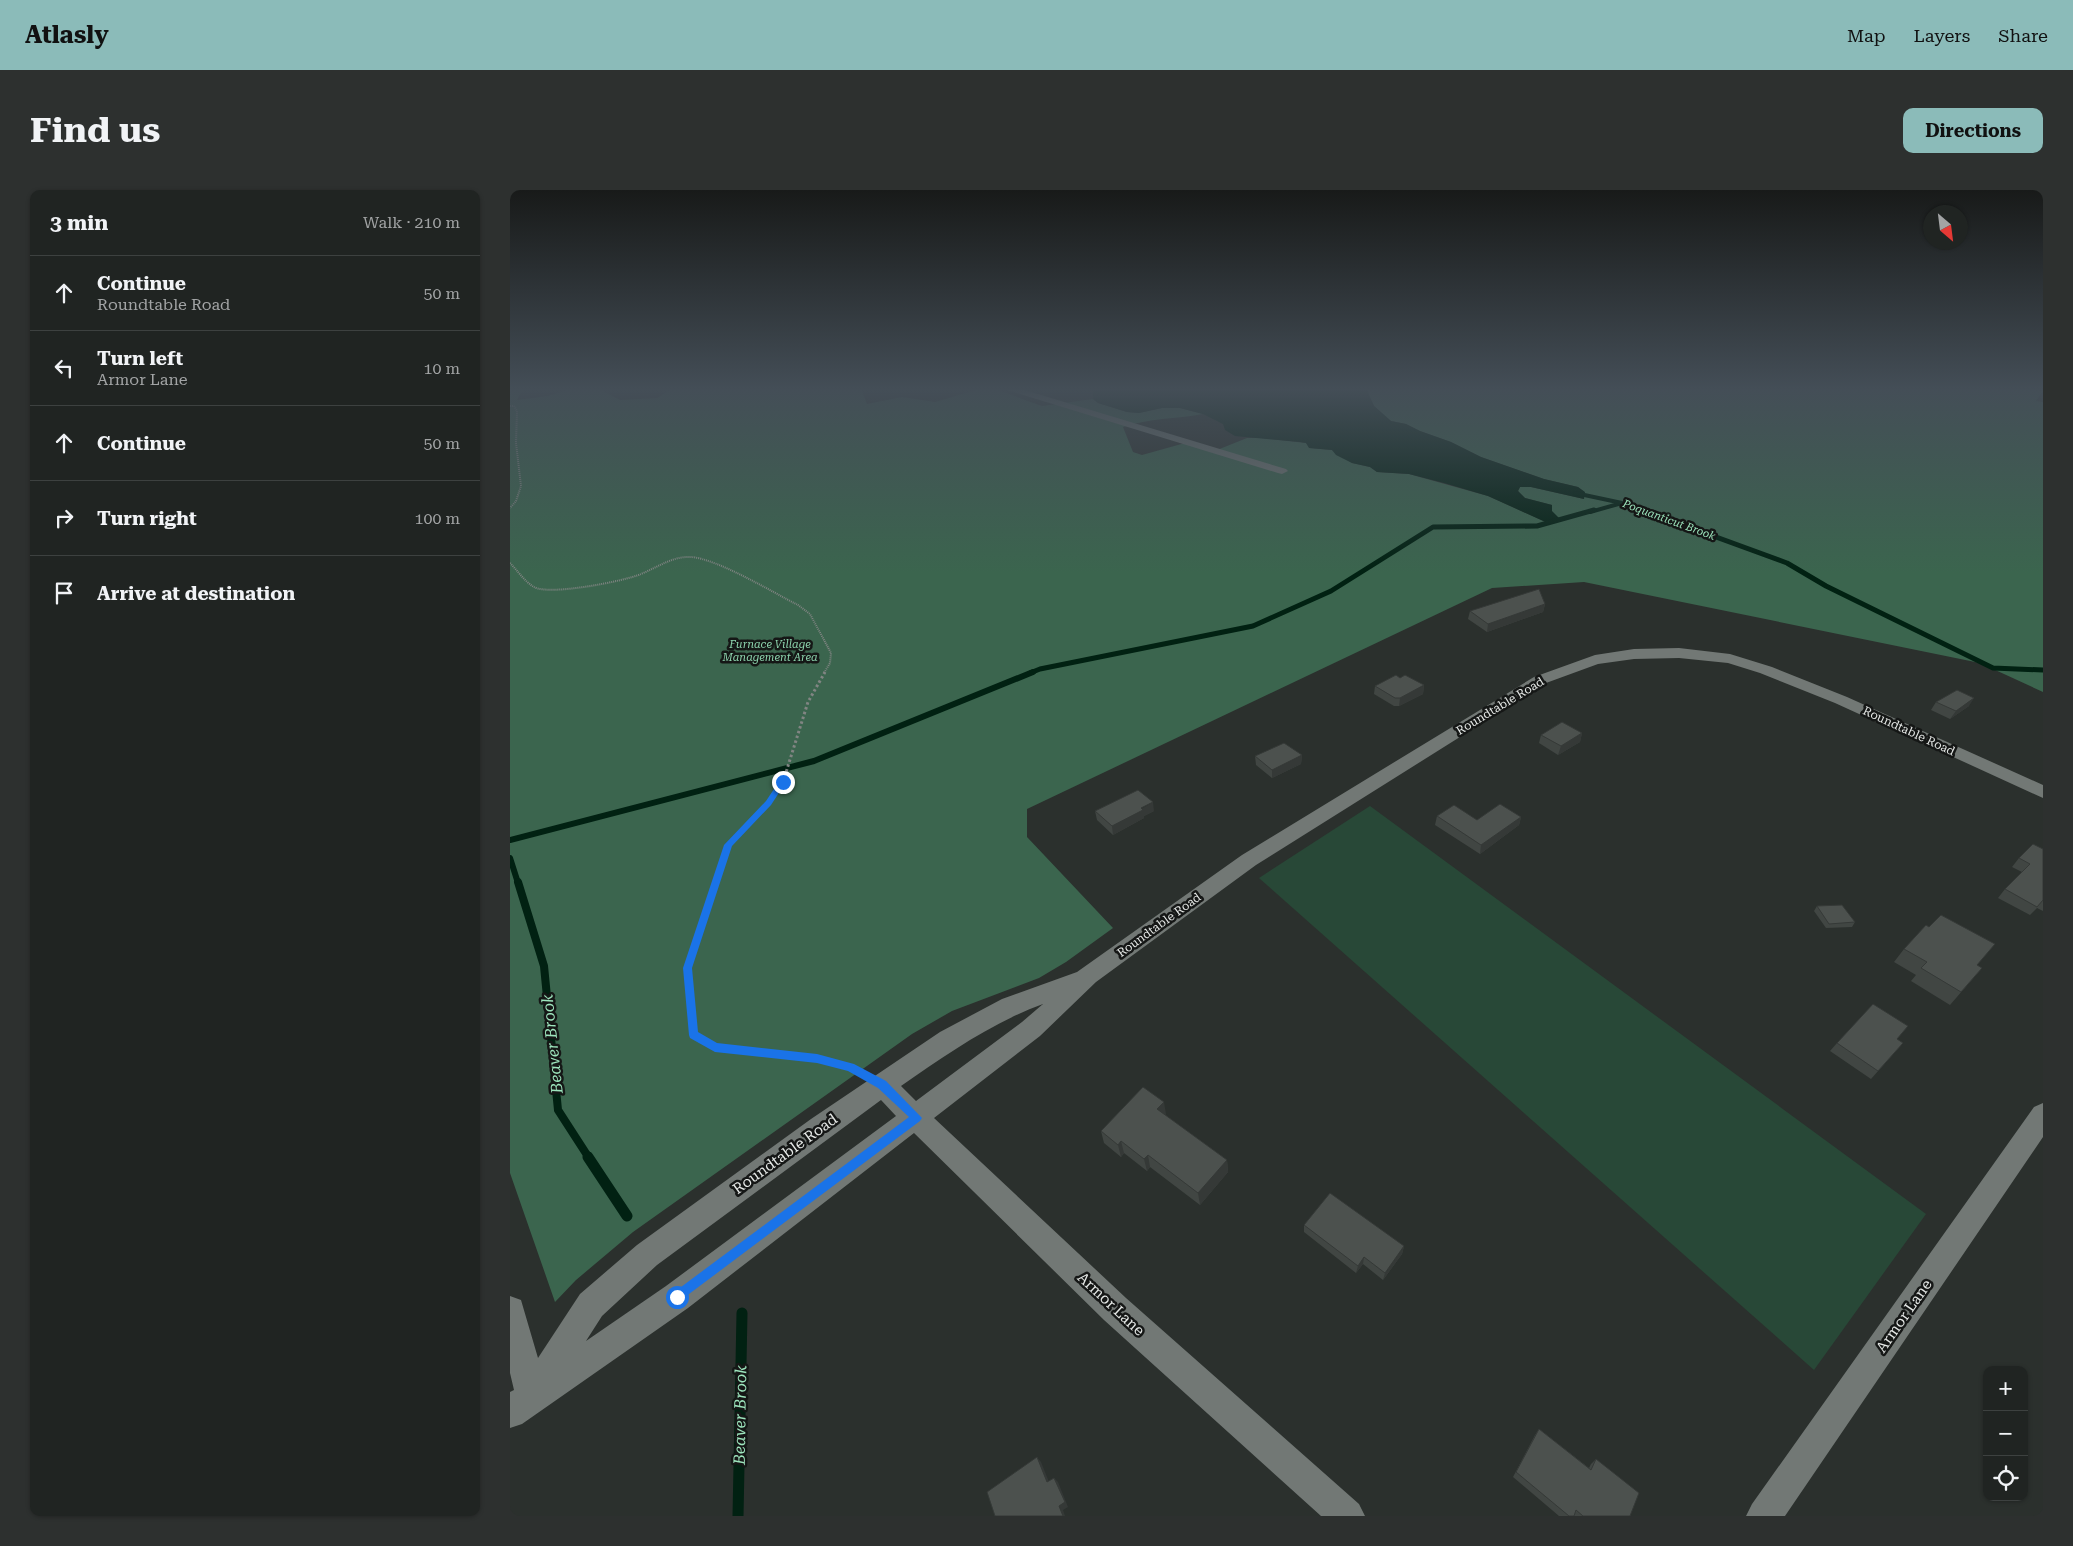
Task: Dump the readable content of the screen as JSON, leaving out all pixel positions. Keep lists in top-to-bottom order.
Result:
{
  "streets": {
    "street": ["Roundtable Road", "Armor Lane"]
  },
  "crossings": [
    ["Roundtable Road", "Armor Lane"]
  ],
  "water": ["Poquanticut Brook", "Beaver Brook"],
  "parks": ["Furnace Village Management Area"],
  "north": "bottom right",
  "page": {
    "header": "Atlasly",
    "nav": ["Map", "Layers", "Share"],
    "buttons": "Directions",
    "title": "Find us",
    "heading": ["3 min", "Walk · 210 m"],
    "list": [
      ["Continue", "Roundtable Road", "50 m"],
      ["Turn left", "Armor Lane", "10 m"],
      ["Continue", "50 m"],
      ["Turn right", "100 m"],
      "Arrive at destination"
    ],
    "map_buttons": ["+", "−"]
  }
}
